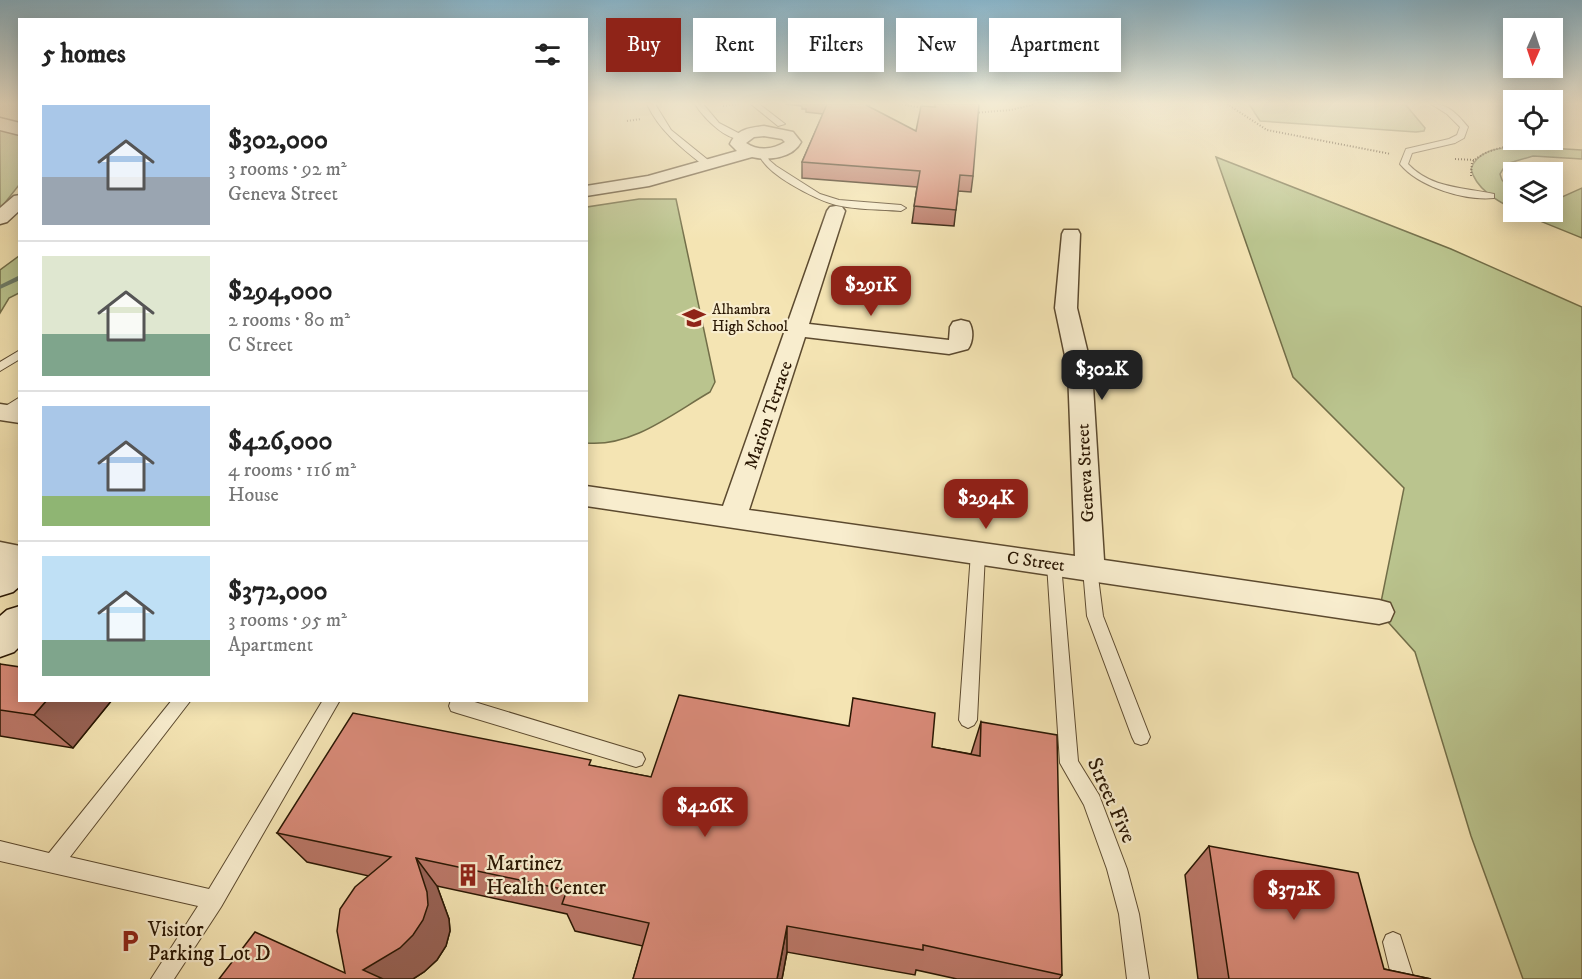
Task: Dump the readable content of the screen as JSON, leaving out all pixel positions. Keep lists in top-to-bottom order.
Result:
{
  "streets": {
    "street": ["Marion Terrace", "Geneva Street", "C Street"],
    "lane": ["Street Five"]
  },
  "crossings": [
    ["Marion Terrace", "C Street"],
    ["Geneva Street", "C Street"],
    ["C Street", "Street Five"]
  ],
  "places": {
    "school or university": ["Alhambra High School"],
    "building": ["Martinez Health Center"],
    "parking": ["Visitor Parking Lot D"]
  },
  "north": "bottom",
  "page": {
    "chip": [
      "Buy",
      "Rent",
      "Filters",
      "New",
      "Apartment"
    ],
    "heading": "5 homes",
    "list": [
      {
        "name": "$302,000",
        "note": "3 rooms · 92 m² · Geneva Street"
      },
      {
        "name": "$294,000",
        "note": "2 rooms · 80 m² · C Street"
      },
      {
        "name": "$426,000",
        "note": "4 rooms · 116 m² · House"
      },
      {
        "name": "$372,000",
        "note": "3 rooms · 95 m² · Apartment"
      }
    ],
    "price": [
      "$291K",
      "$302K",
      "$294K",
      "$426K",
      "$372K"
    ]
  }
}
